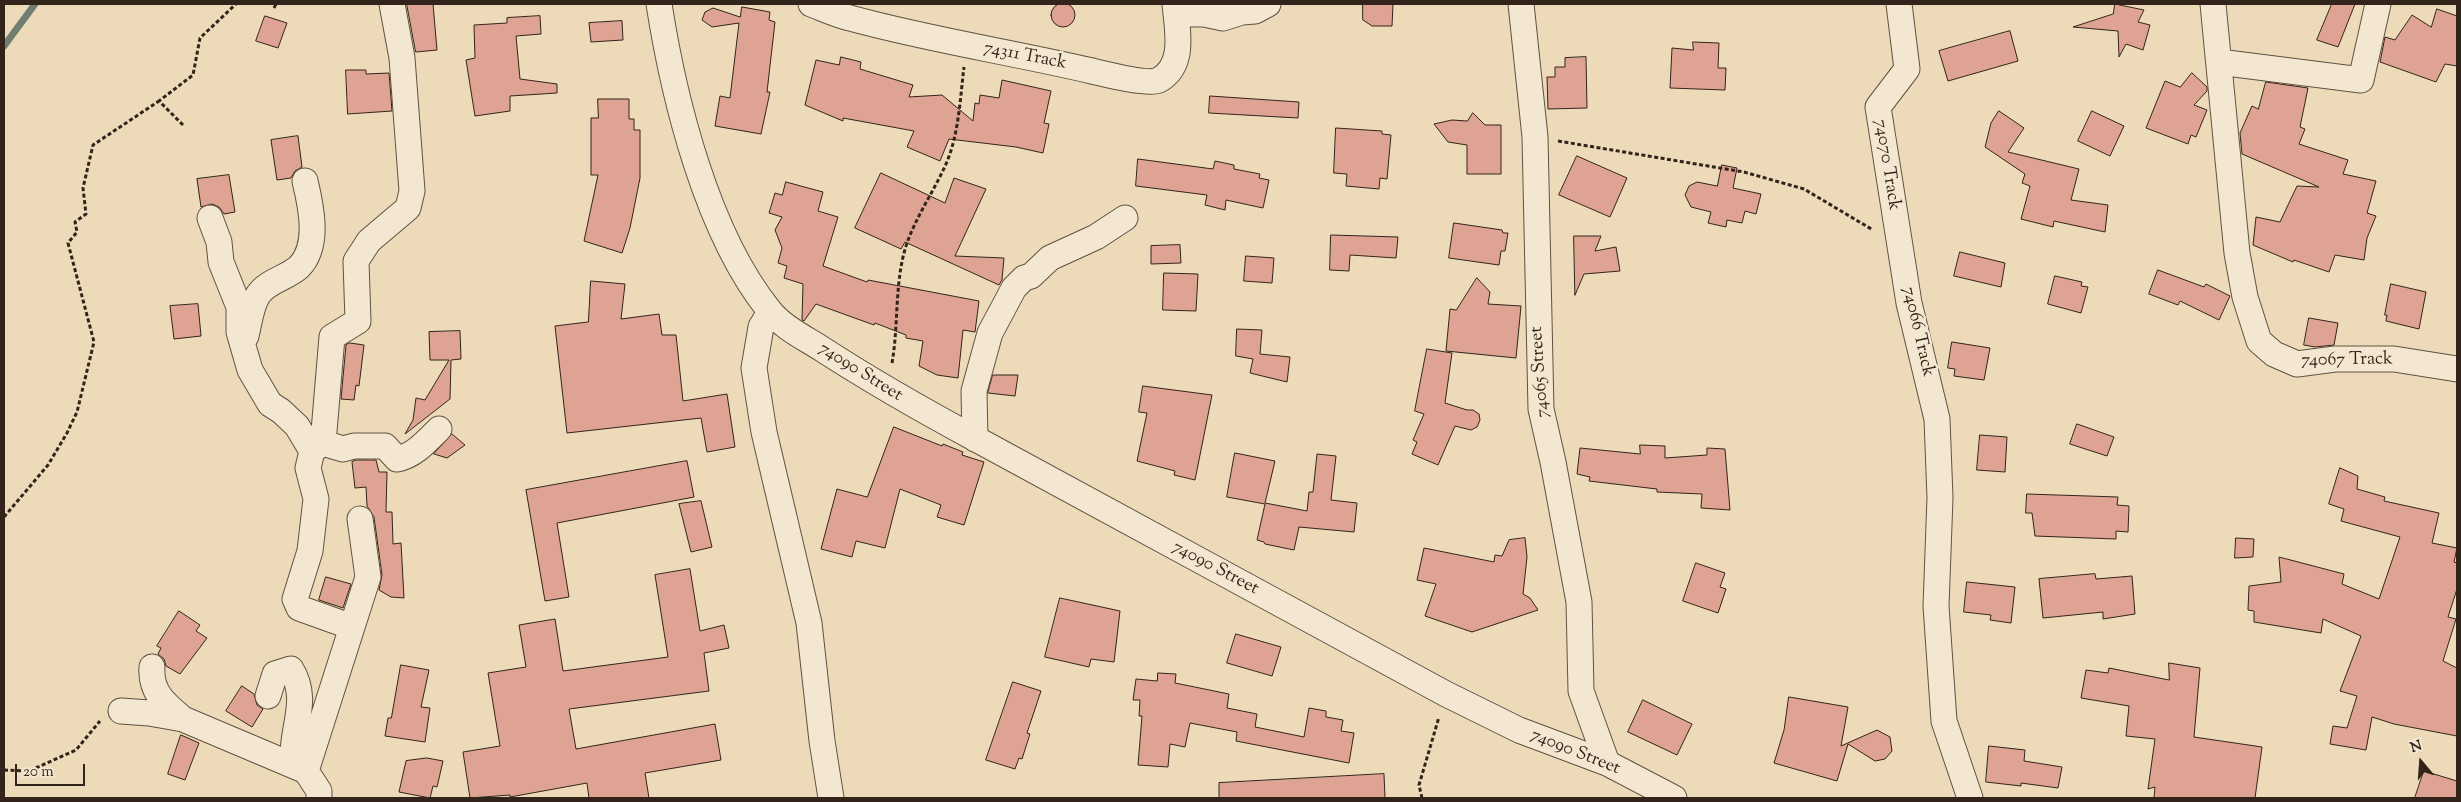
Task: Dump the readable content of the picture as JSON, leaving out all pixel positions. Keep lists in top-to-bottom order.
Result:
{
  "streets": {
    "street": [
      "74311 Track",
      "74070 Track",
      "74066 Track",
      "74067 Track",
      "74065 Street",
      "74090 Street"
    ]
  },
  "crossings": [
    ["74070 Track", "74066 Track"],
    ["74065 Street", "74090 Street"]
  ],
  "scale_bar": "20 m",
  "north": "top"
}
